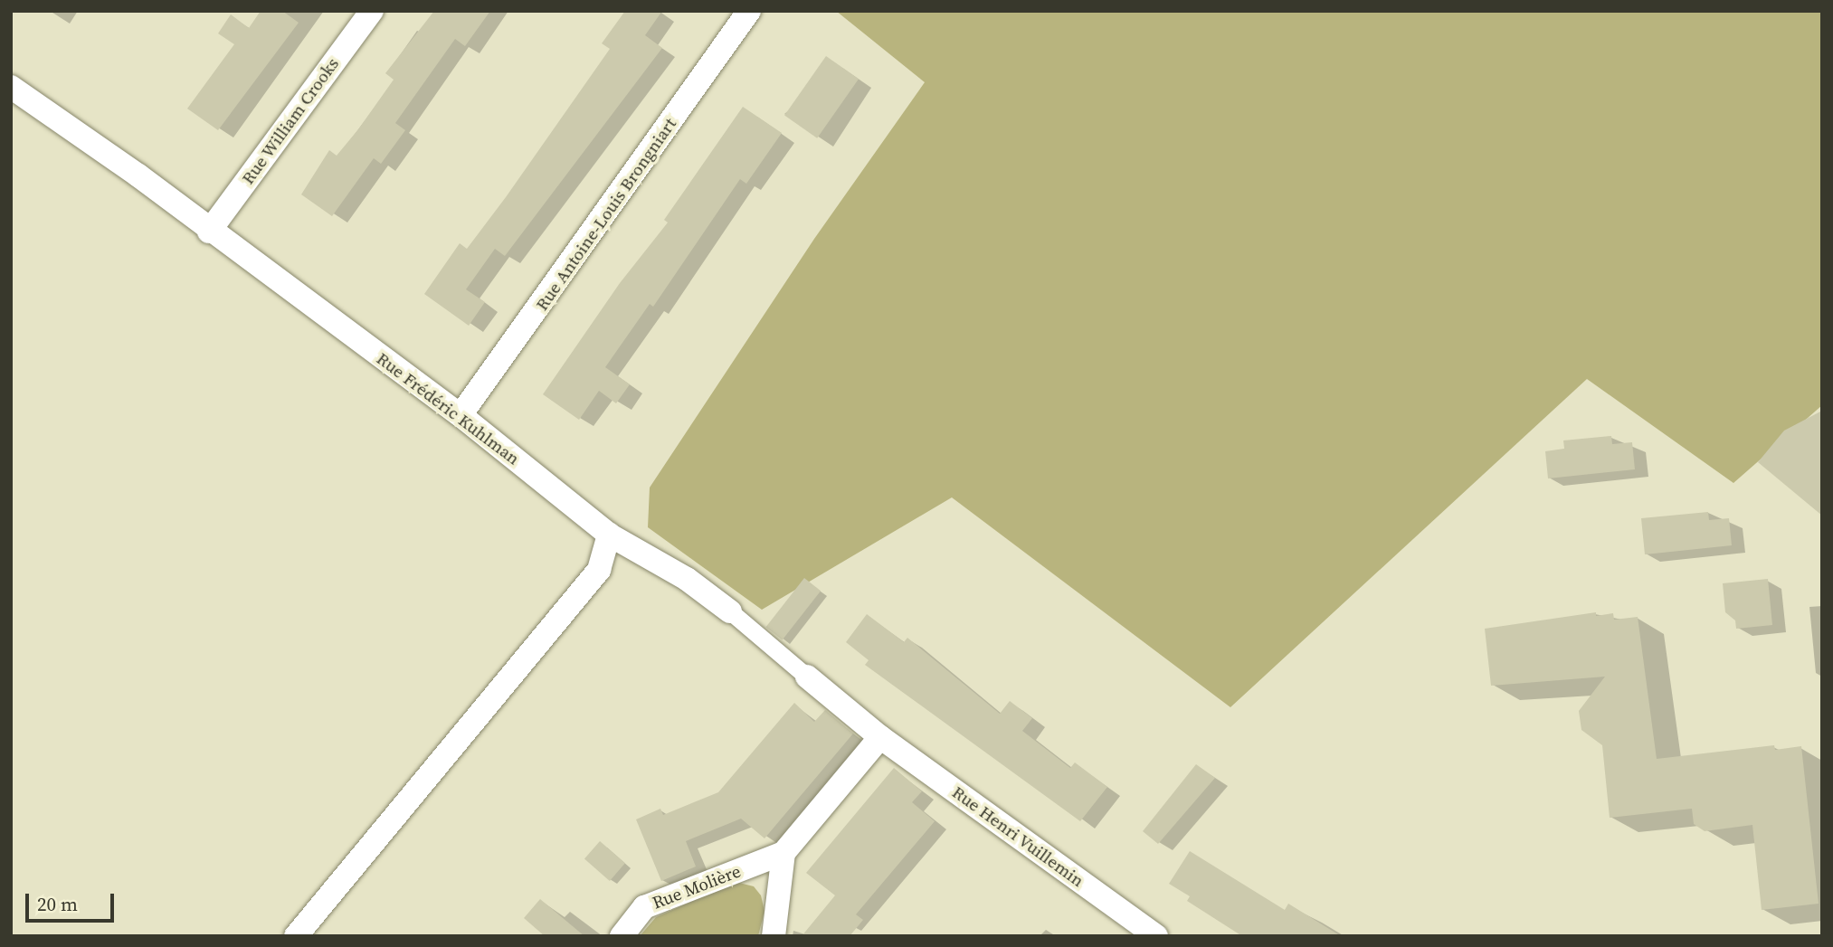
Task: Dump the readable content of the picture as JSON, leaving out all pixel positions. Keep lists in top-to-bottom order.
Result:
{
  "streets": {
    "street": [
      "Rue William Crooks",
      "Rue Antoine-Louis Brongniart",
      "Rue Frédéric Kuhlman",
      "Rue Henri Vuillemin",
      "Rue Molière"
    ]
  },
  "crossings": [
    ["Rue William Crooks", "Rue Frédéric Kuhlman"],
    ["Rue Antoine-Louis Brongniart", "Rue Frédéric Kuhlman"],
    ["Rue Frédéric Kuhlman", "Rue Henri Vuillemin"],
    ["Rue Frédéric Kuhlman", "Rue Molière"],
    ["Rue Henri Vuillemin", "Rue Molière"]
  ],
  "scale_bar": "20 m"
}
